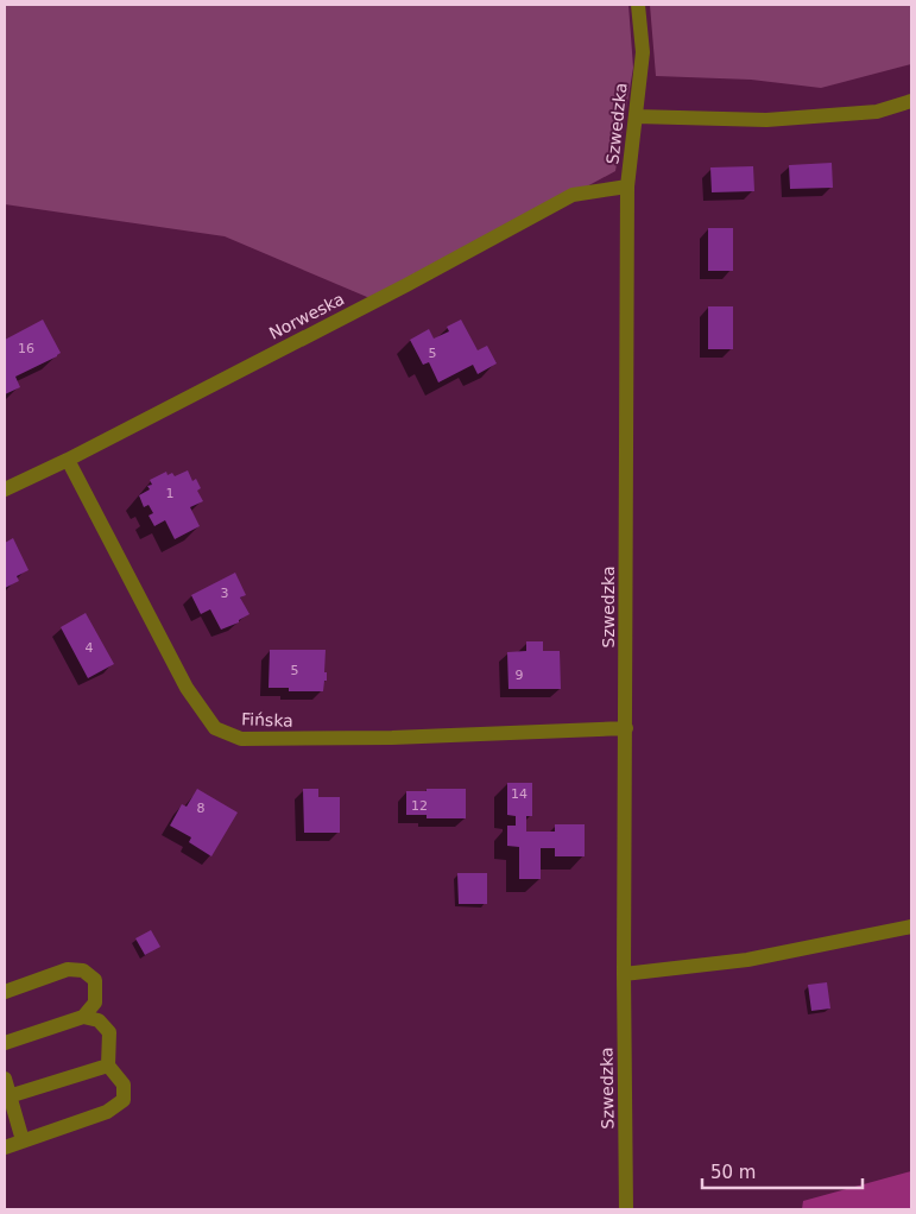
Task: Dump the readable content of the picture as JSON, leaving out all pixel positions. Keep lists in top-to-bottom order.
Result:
{
  "streets": {
    "street": ["Szwedzka", "Norweska", "Fińska"]
  },
  "crossings": [
    ["Szwedzka", "Norweska"],
    ["Szwedzka", "Fińska"],
    ["Norweska", "Fińska"]
  ],
  "house_numbers": [
    "16",
    "5",
    "1",
    "3",
    "4",
    "5",
    "9",
    "14",
    "12",
    "8"
  ],
  "scale_bar": "50 m"
}
